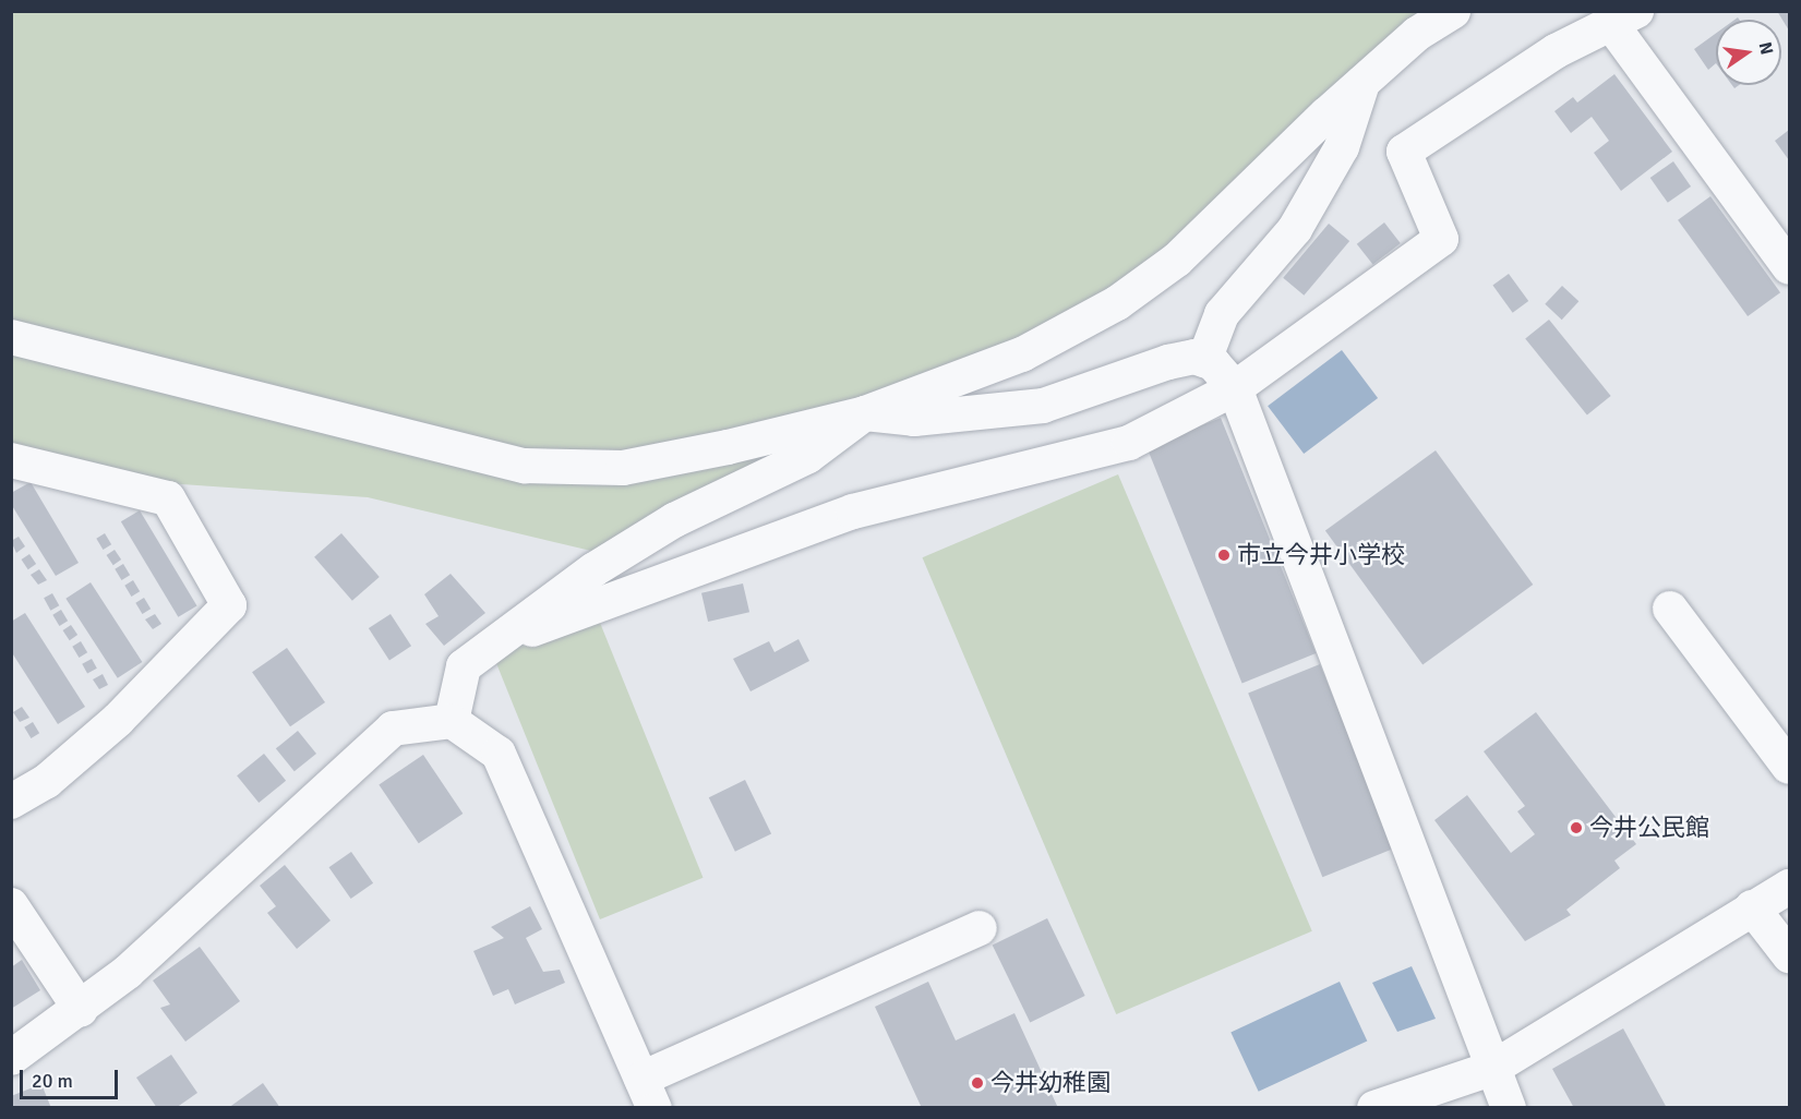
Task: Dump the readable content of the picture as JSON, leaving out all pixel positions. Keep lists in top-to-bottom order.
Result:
{
  "places": ["市立今井小学校", "今井公民館", "今井幼稚園"],
  "scale_bar": "20 m",
  "north": "right"
}
